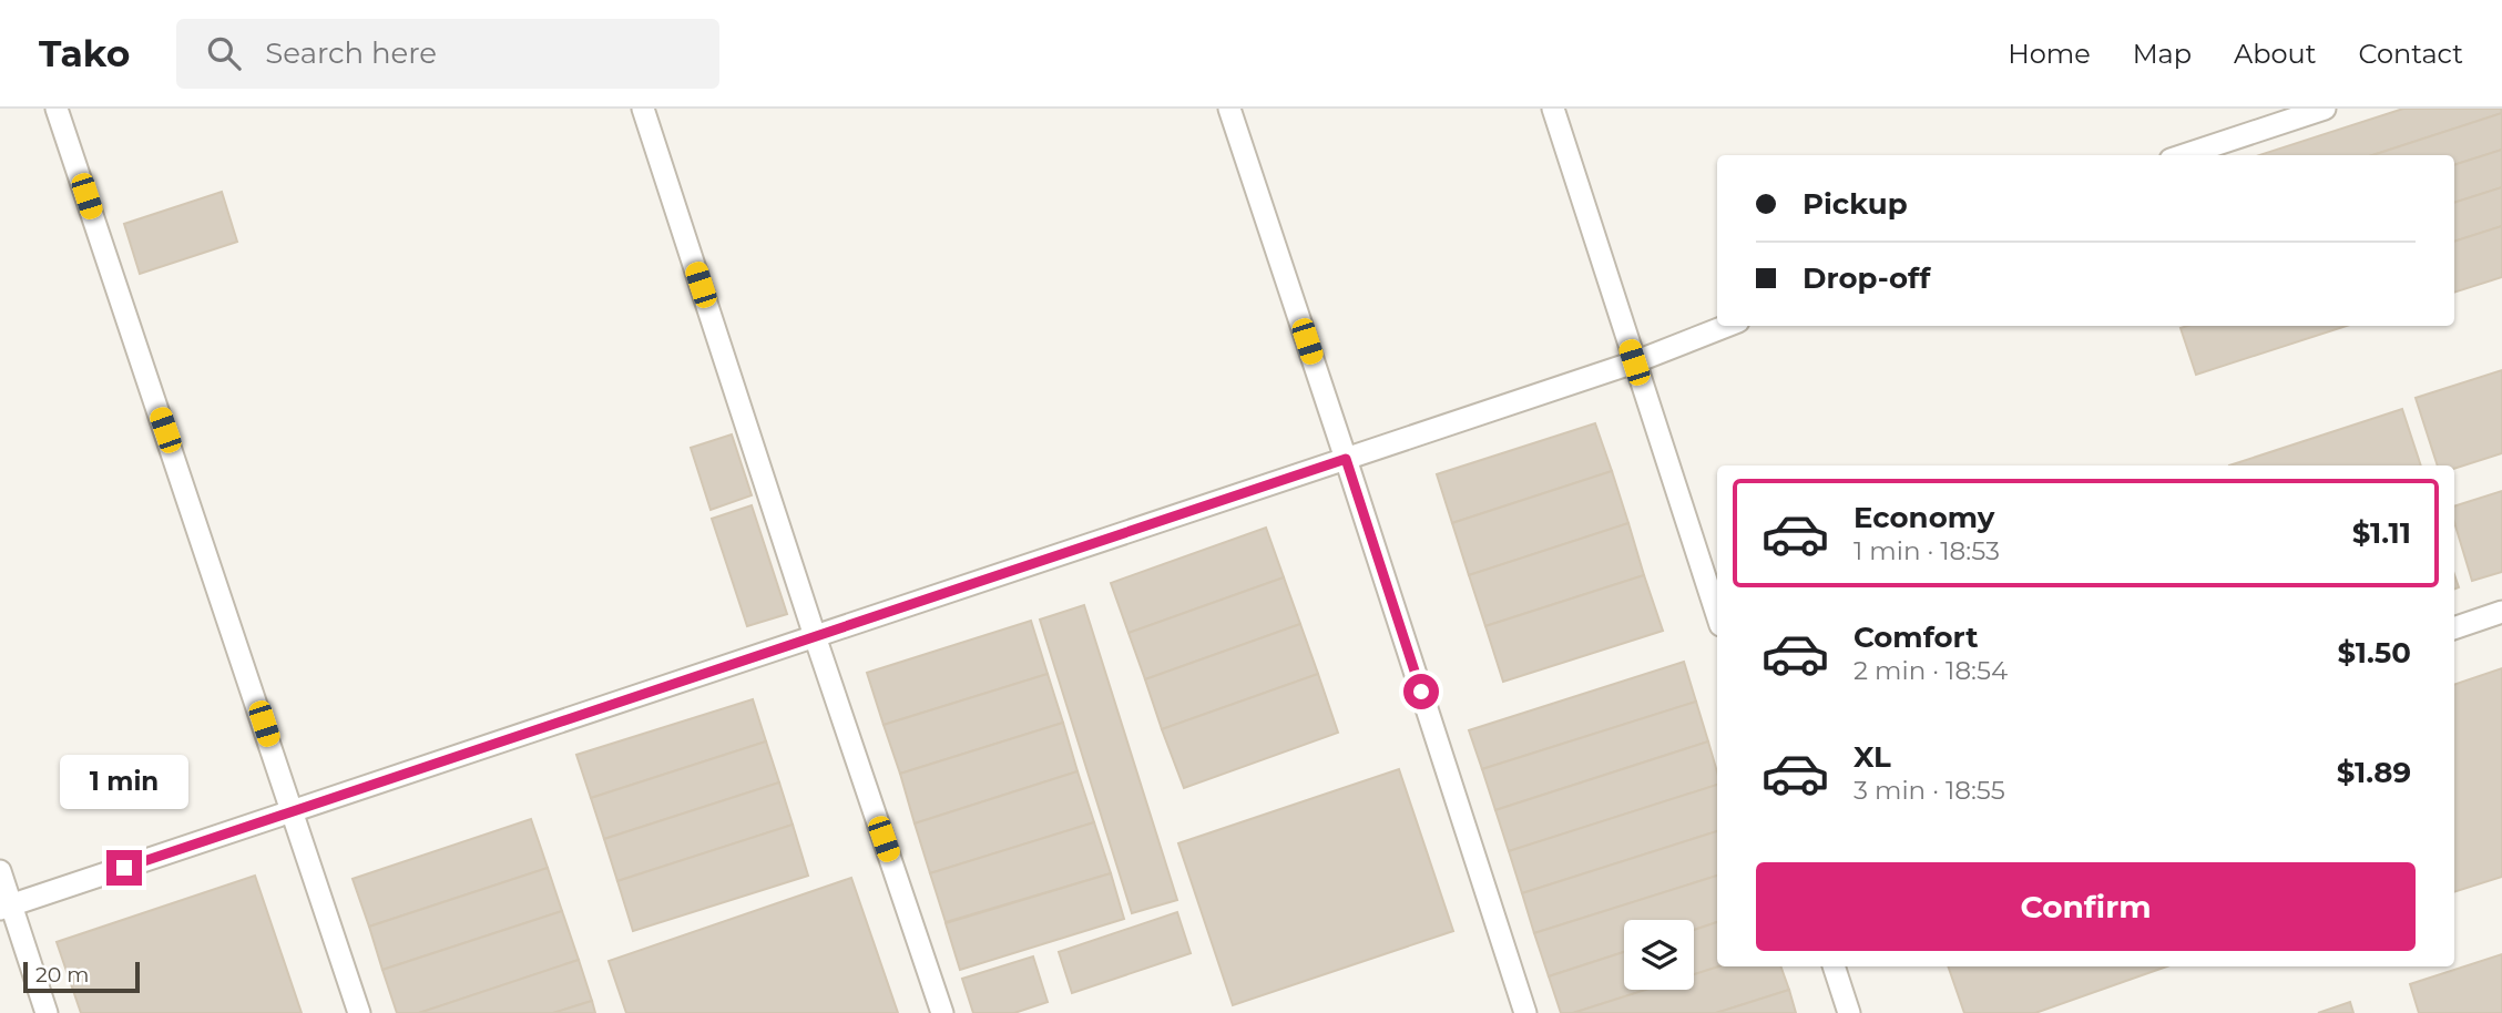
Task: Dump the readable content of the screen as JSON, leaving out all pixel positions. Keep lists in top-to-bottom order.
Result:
{
  "scale_bar": "20 m",
  "page": {
    "header": "Tako",
    "search": "Search here",
    "nav": [
      "Home",
      "Map",
      "About",
      "Contact"
    ],
    "banner": ["Pickup", "Drop-off"],
    "list": [
      {
        "name": "Economy",
        "note": "1 min · 18:53",
        "value": "$1.11"
      },
      {
        "name": "Comfort",
        "note": "2 min · 18:54",
        "value": "$1.50"
      },
      {
        "name": "XL",
        "note": "3 min · 18:55",
        "value": "$1.89"
      }
    ],
    "bubble": "1 min",
    "buttons": "Confirm",
    "scale": "20 m"
  }
}
